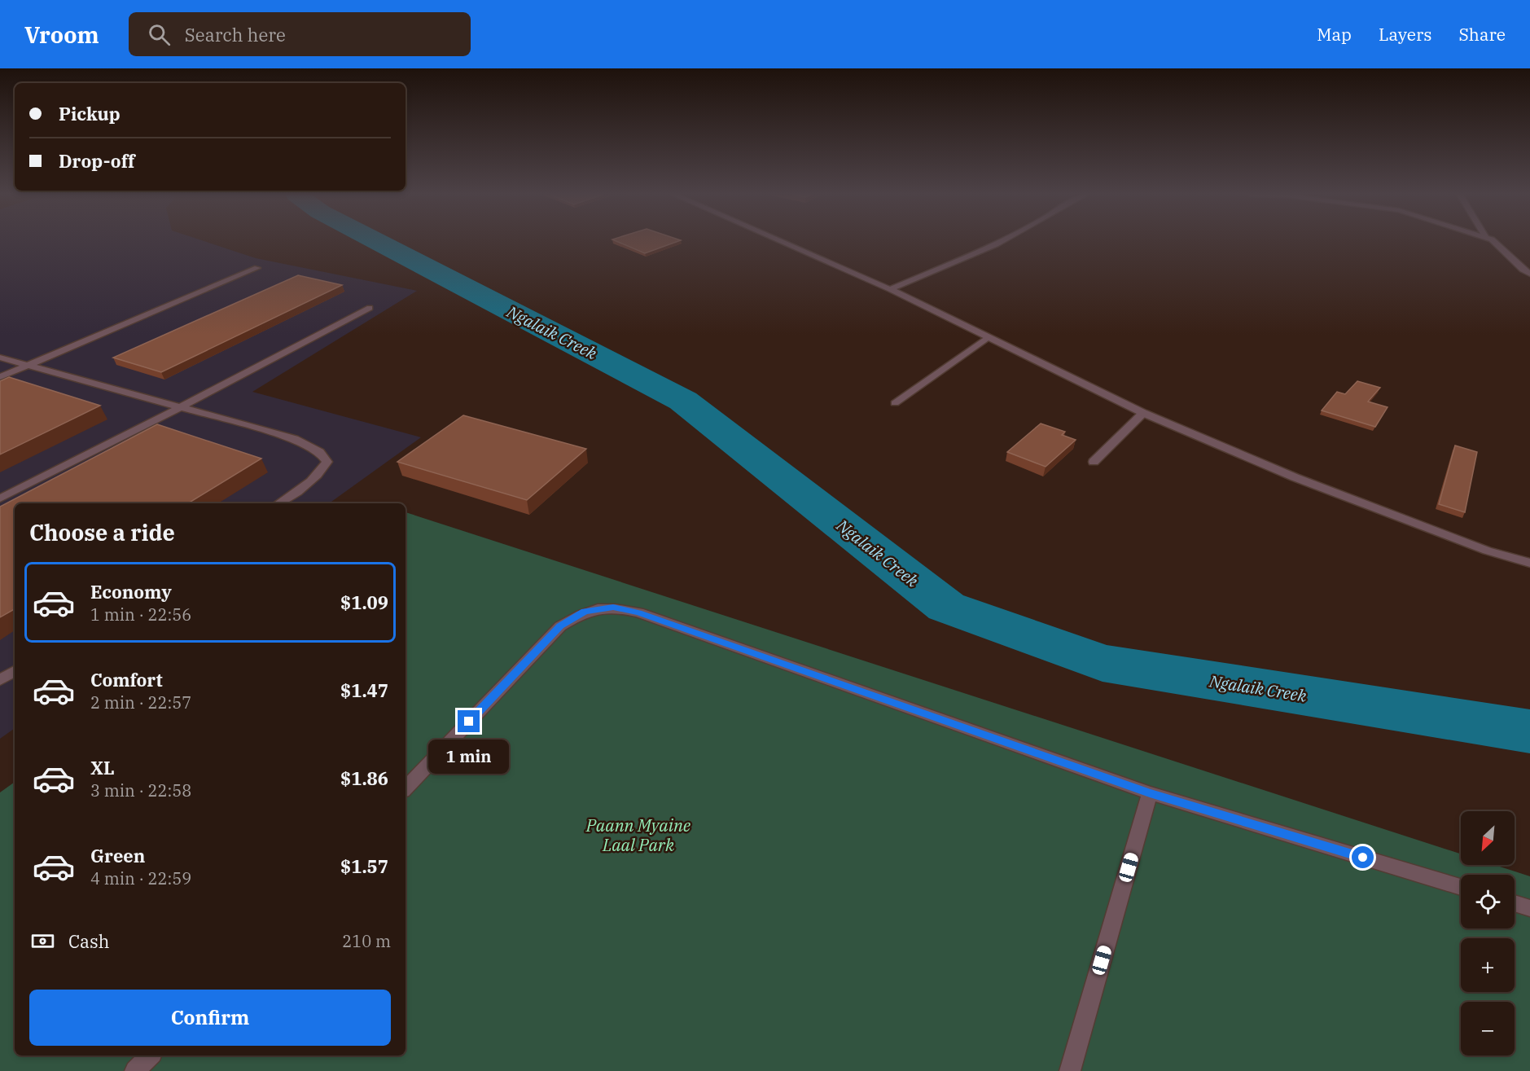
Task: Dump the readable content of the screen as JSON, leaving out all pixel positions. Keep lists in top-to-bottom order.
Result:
{
  "water": ["Ngalaik Creek"],
  "parks": ["Paann Myaine Laal Park"],
  "north": "bottom left",
  "page": {
    "header": "Vroom",
    "search": "Search here",
    "nav": ["Map", "Layers", "Share"],
    "banner": ["Pickup", "Drop-off"],
    "heading": "Choose a ride",
    "list": [
      {
        "name": "Economy",
        "note": "1 min · 22:56",
        "value": "$1.09"
      },
      {
        "name": "Comfort",
        "note": "2 min · 22:57",
        "value": "$1.47"
      },
      {
        "name": "XL",
        "note": "3 min · 22:58",
        "value": "$1.86"
      },
      {
        "name": "Green",
        "note": "4 min · 22:59",
        "value": "$1.57"
      }
    ],
    "bubble": "1 min",
    "map_buttons": ["+", "−"],
    "pay": ["Cash", "210 m"],
    "buttons": "Confirm"
  }
}
